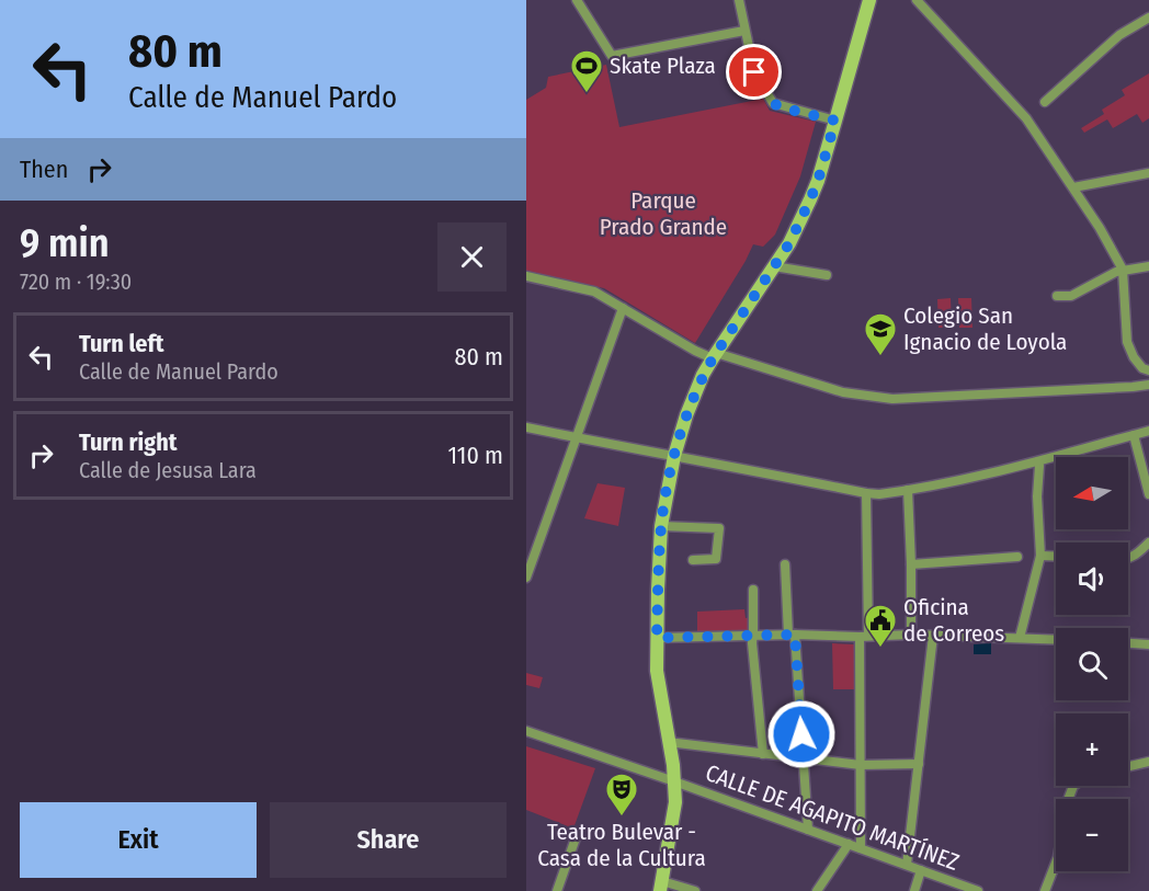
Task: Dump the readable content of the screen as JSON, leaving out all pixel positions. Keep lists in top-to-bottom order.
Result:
{
  "streets": {
    "street": ["CALLE DE AGAPITO MARTÍNEZ"]
  },
  "parks": ["Parque Prado Grande"],
  "places": {
    "sports": ["Skate Plaza"],
    "school or university": ["Colegio San Ignacio de Loyola"],
    "public building": ["Oficina de Correos"],
    "theatre": ["Teatro Bulevar - Casa de la Cultura"]
  },
  "north": "left",
  "page": {
    "turn": ["80 m", "Calle de Manuel Pardo"],
    "then": "Then",
    "heading": ["9 min", "720 m · 19:30"],
    "list": [
      {
        "name": "Turn left",
        "note": "Calle de Manuel Pardo",
        "value": "80 m"
      },
      {
        "name": "Turn right",
        "note": "Calle de Jesusa Lara",
        "value": "110 m"
      }
    ],
    "map_buttons": ["+", "−"],
    "buttons": ["Exit", "Share"]
  }
}
